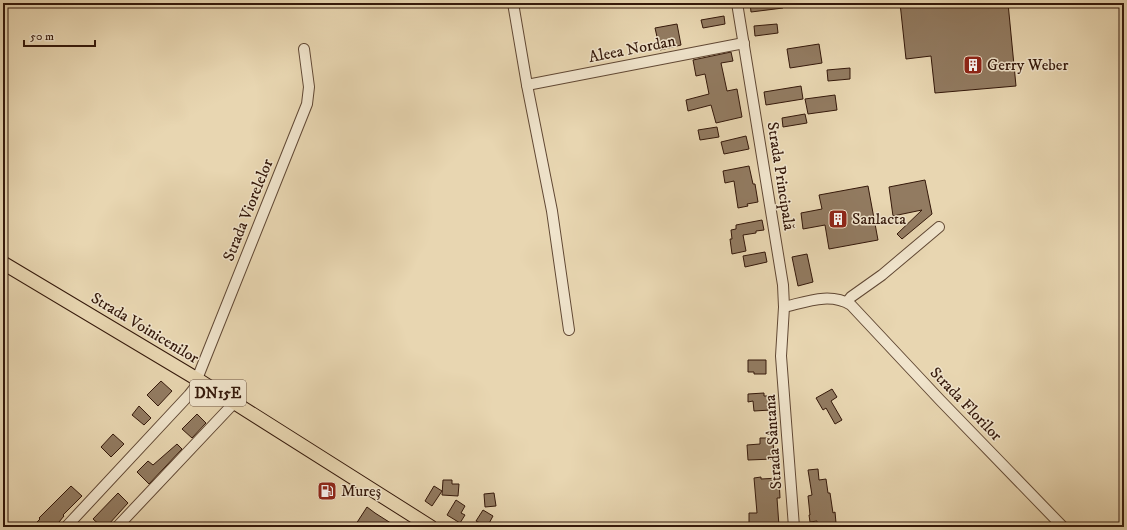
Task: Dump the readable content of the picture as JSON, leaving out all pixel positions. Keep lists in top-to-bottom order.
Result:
{
  "streets": {
    "main road": ["Strada Voinicenilor", "DN15E"],
    "street": [
      "Aleea Nordan",
      "Strada Principală",
      "Strada Viorelelor",
      "Strada Florilor",
      "Strada Sântana"
    ]
  },
  "crossings": [
    ["Aleea Nordan", "Strada Principală"],
    ["Strada Principală", "Strada Sântana"],
    ["Strada Viorelelor", "Strada Voinicenilor"]
  ],
  "places": {
    "building": ["Gerry Weber", "Sanlacta"],
    "fuel station": ["Mureș"]
  },
  "scale_bar": "50 m"
}
